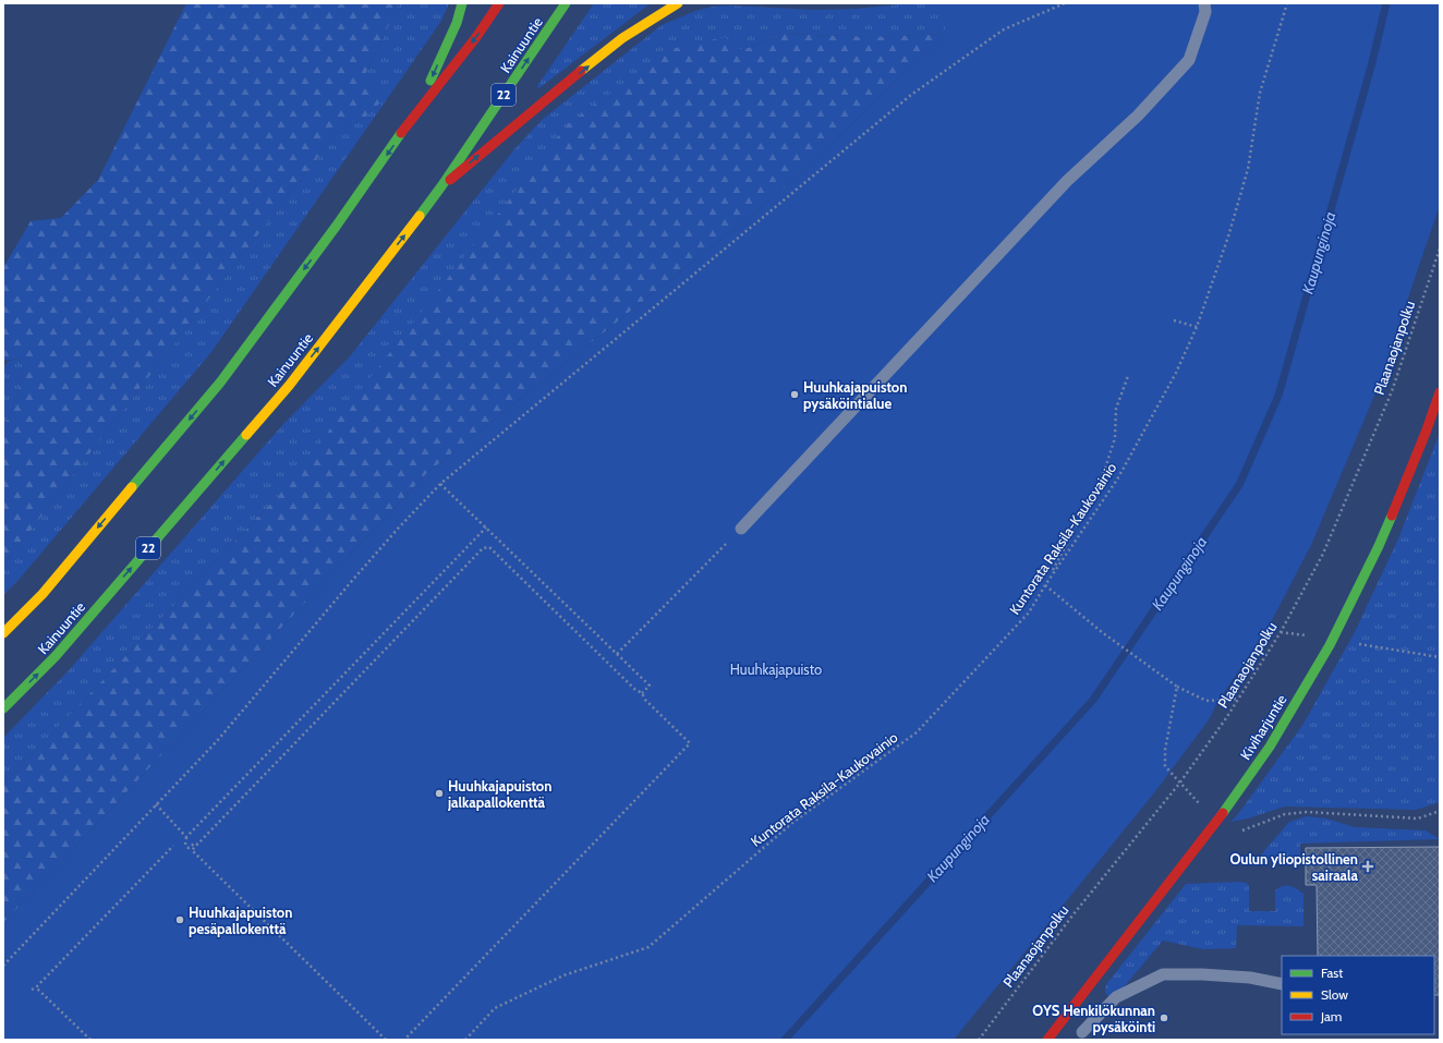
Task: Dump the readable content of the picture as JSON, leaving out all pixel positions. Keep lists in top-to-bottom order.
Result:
{
  "streets": {
    "main road": ["Kainuuntie", "22", "Kiviharjuntie"],
    "path": ["Plaanaojanpolku", "Kuntorata Raksila-Kaukovainio"]
  },
  "water": ["Kaupunginoja"],
  "parks": ["Huuhkajapuisto"],
  "places": {
    "other": [
      "Huuhkajapuiston pysäköintialue",
      "Huuhkajapuiston jalkapallokenttä",
      "Huuhkajapuiston pesäpallokenttä",
      "OYS Henkilökunnan pysäköinti"
    ],
    "health": ["Oulun yliopistollinen sairaala"]
  },
  "legend": ["Fast", "Slow", "Jam"]
}
